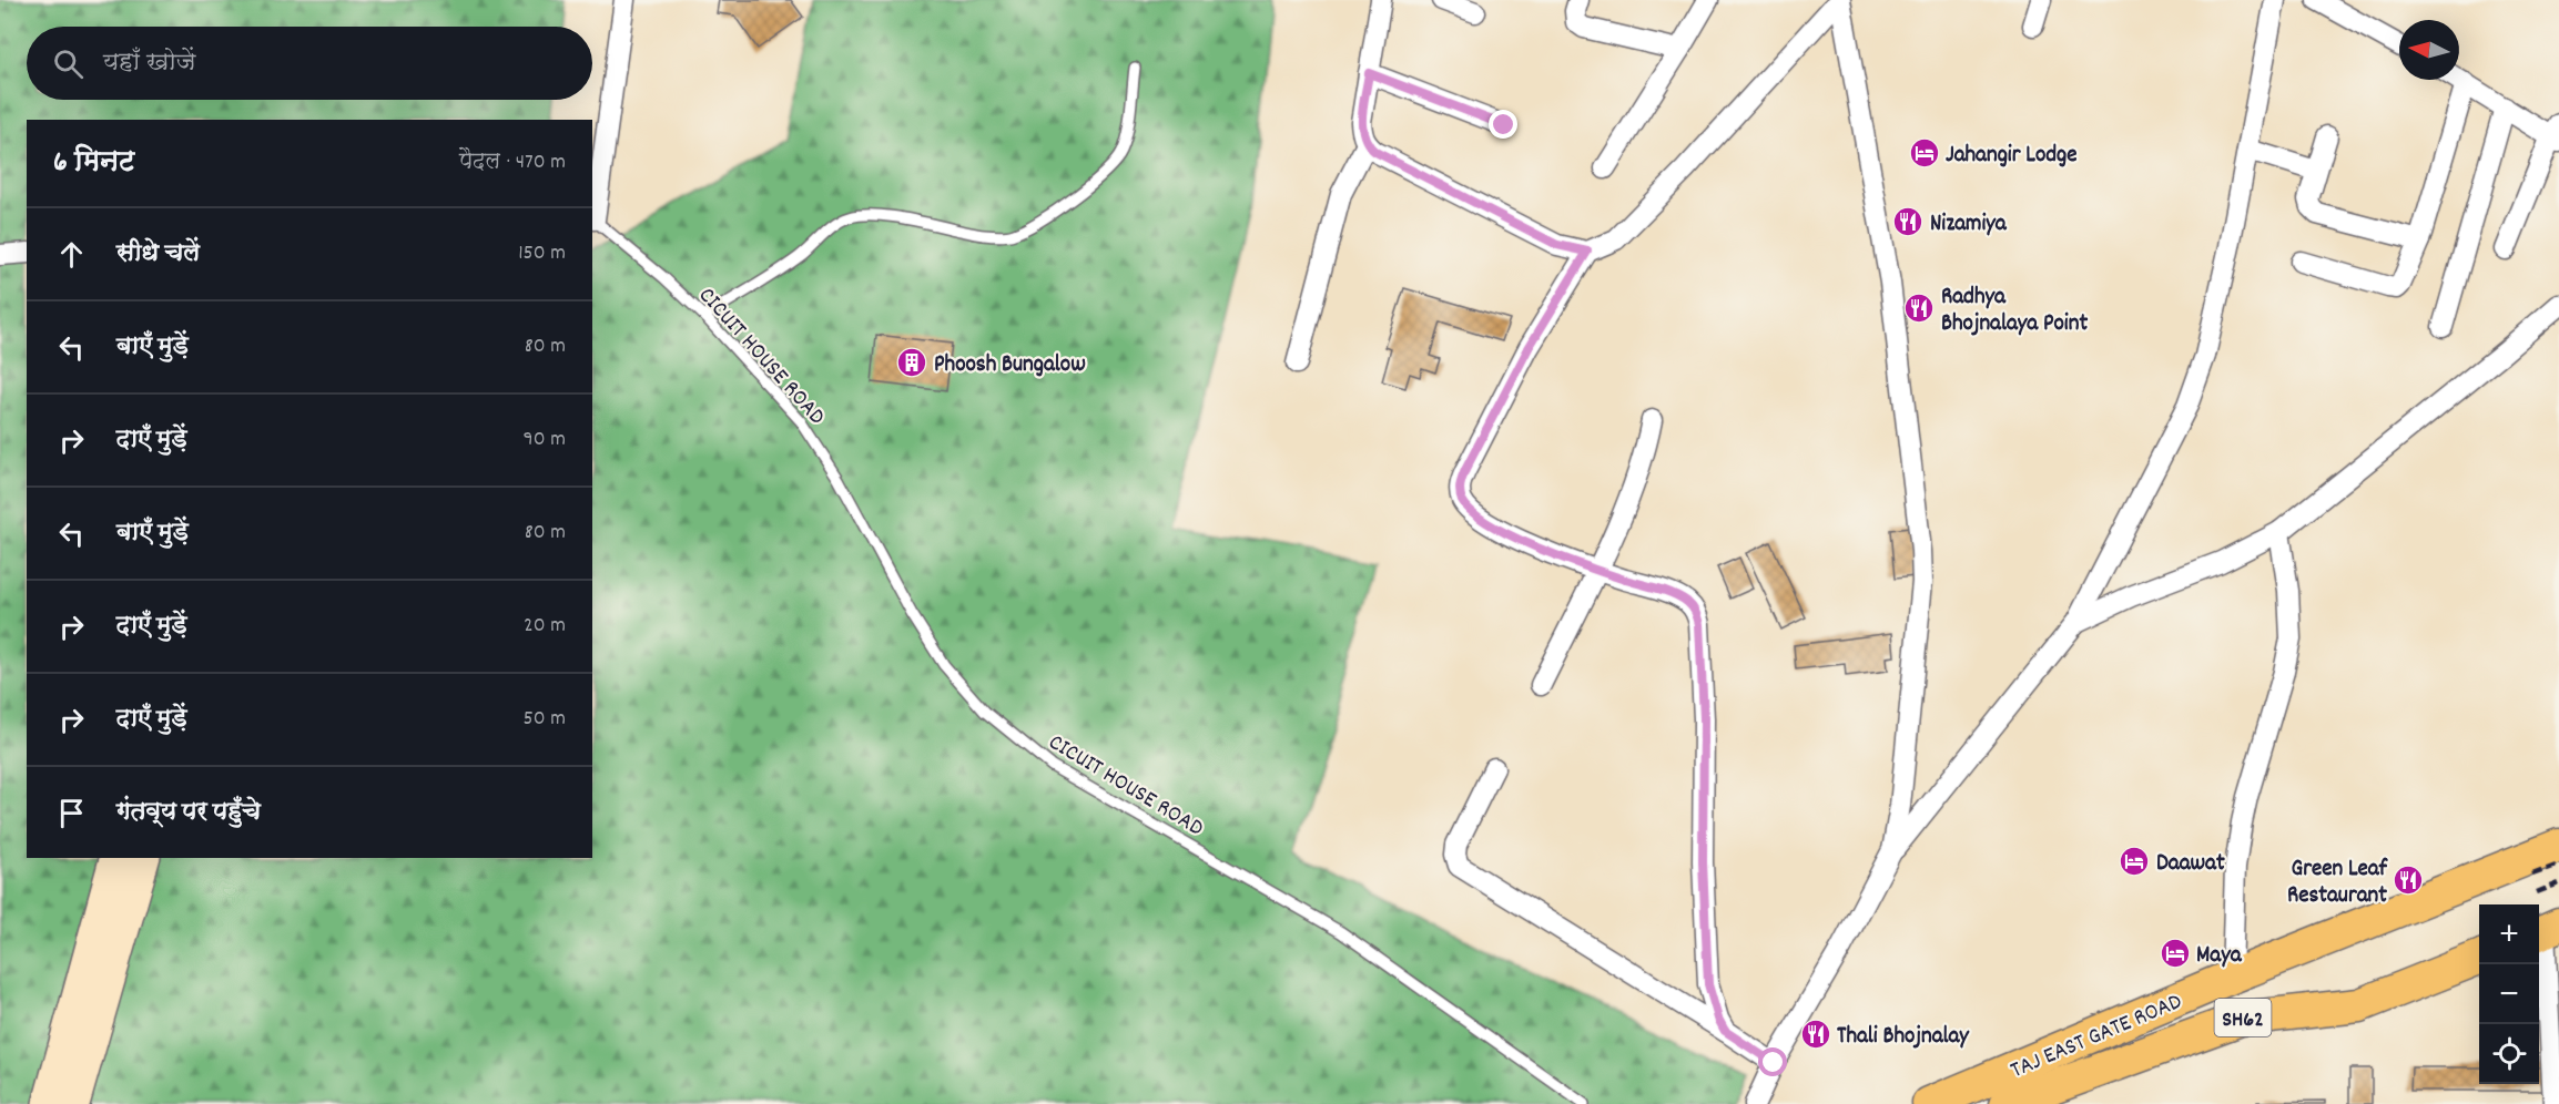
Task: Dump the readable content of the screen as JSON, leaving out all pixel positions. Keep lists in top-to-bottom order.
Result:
{
  "streets": {
    "main road": ["SH62", "TAJ EAST GATE ROAD"],
    "lane": ["CICUIT HOUSE ROAD"]
  },
  "places": {
    "hotel": ["Jahangir Lodge", "Daawat", "Maya"],
    "restaurant": [
      "Nizamiya",
      "Radhya Bhojnalaya Point",
      "Green Leaf Restaurant",
      "Thali Bhojnalay"
    ],
    "building": ["Phoosh Bungalow"]
  },
  "north": "left",
  "page": {
    "search": "यहाँ खोजें",
    "heading": ["6 मिनट", "पैदल · 470 m"],
    "list": [
      ["सीधे चलें", "150 m"],
      ["बाएँ मुड़ें", "80 m"],
      ["दाएँ मुड़ें", "90 m"],
      ["बाएँ मुड़ें", "80 m"],
      ["दाएँ मुड़ें", "20 m"],
      ["दाएँ मुड़ें", "50 m"],
      "गंतव्य पर पहुँचे"
    ],
    "map_buttons": ["+", "−"]
  }
}
